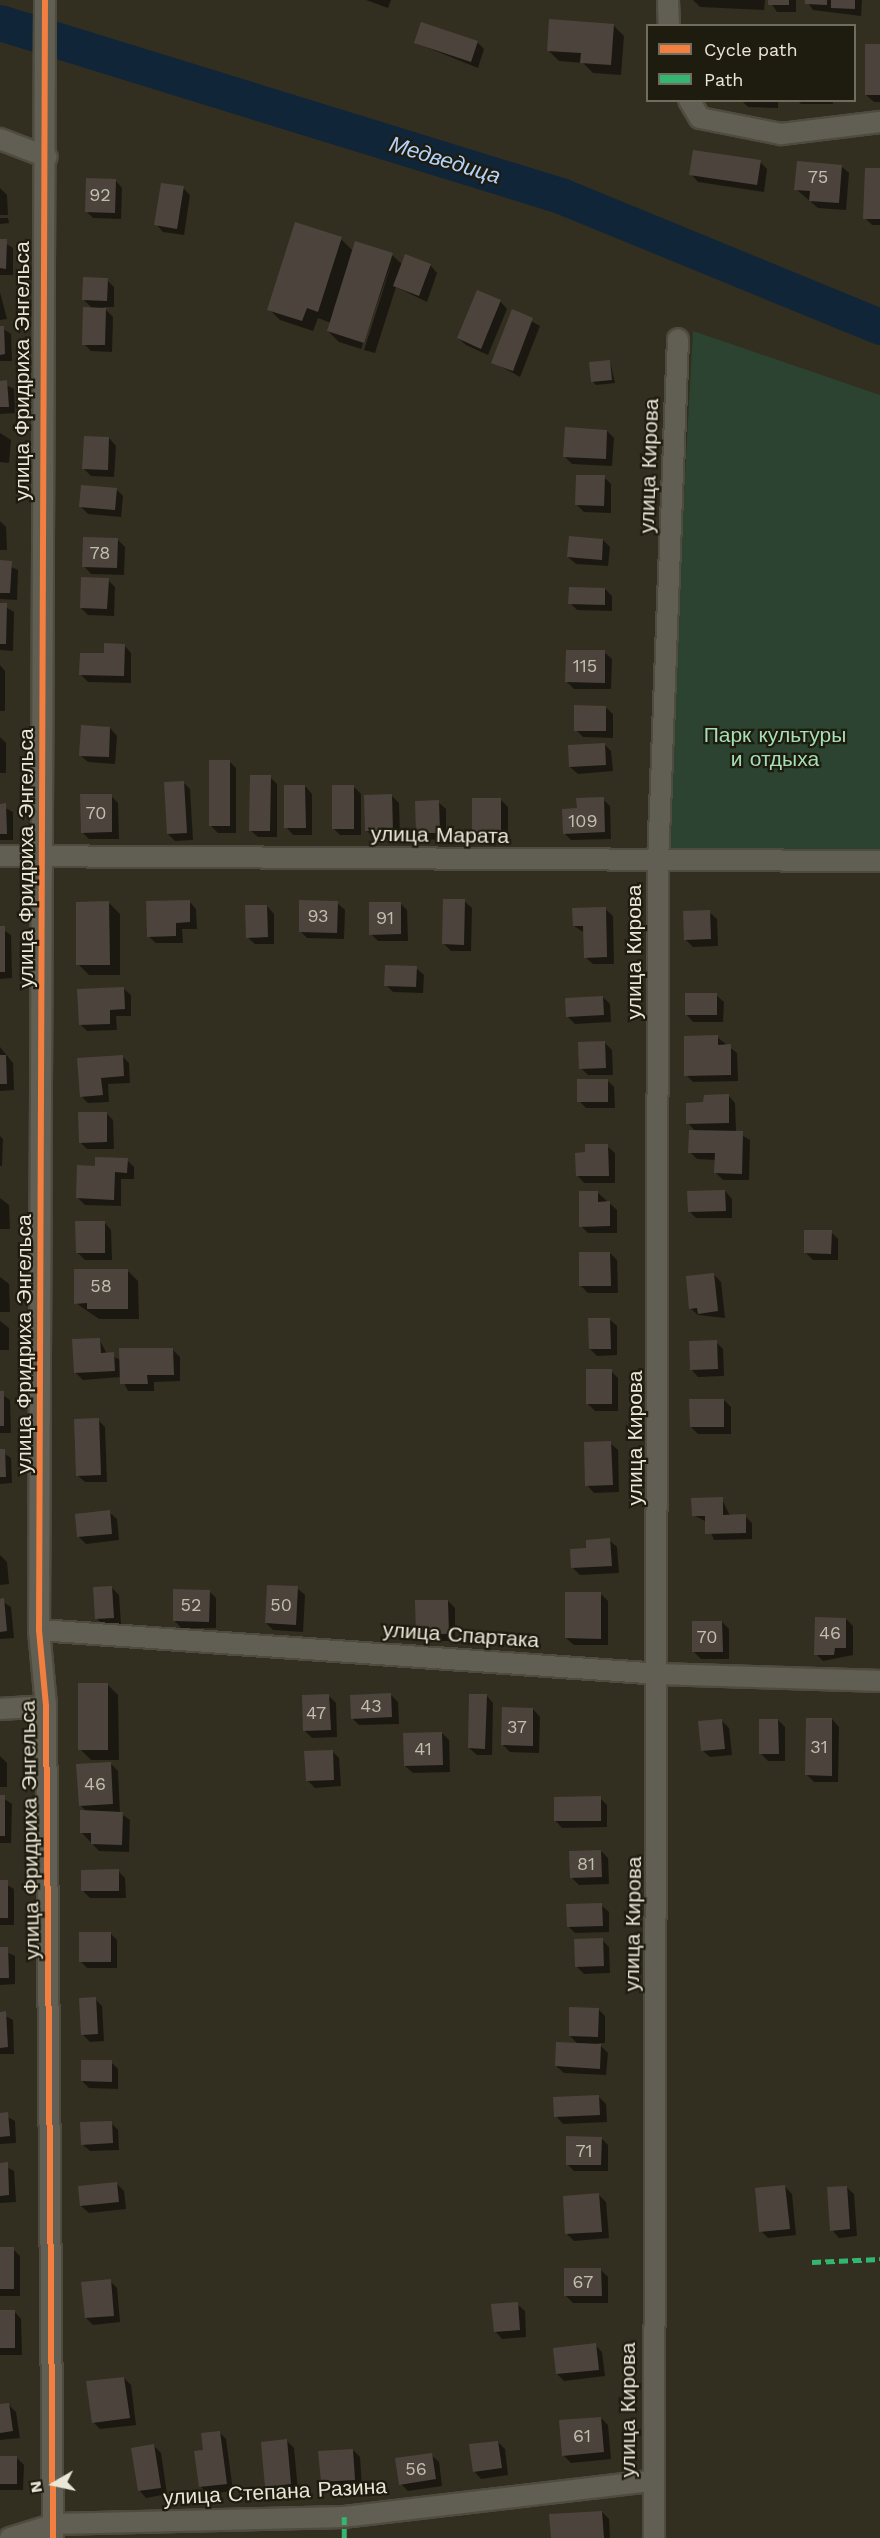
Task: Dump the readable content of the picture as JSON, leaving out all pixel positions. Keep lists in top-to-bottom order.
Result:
{
  "streets": {
    "street": [
      "улица Фридриха Энгельса",
      "улица Кирова",
      "улица Марата",
      "улица Спартака",
      "улица Степана Разина"
    ]
  },
  "crossings": [
    ["улица Фридриха Энгельса", "улица Марата"],
    ["улица Фридриха Энгельса", "улица Спартака"],
    ["улица Фридриха Энгельса", "улица Степана Разина"],
    ["улица Кирова", "улица Марата"],
    ["улица Кирова", "улица Спартака"],
    ["улица Кирова", "улица Степана Разина"]
  ],
  "water": ["Медведица"],
  "parks": ["Парк культуры и отдыха"],
  "house_numbers": [
    "75",
    "92",
    "78",
    "115",
    "70",
    "109",
    "93",
    "91",
    "58",
    "52",
    "50",
    "46",
    "70",
    "43",
    "47",
    "37",
    "31",
    "41",
    "46",
    "81",
    "71",
    "67",
    "61",
    "56"
  ],
  "legend": ["Cycle path", "Path"],
  "north": "left"
}
